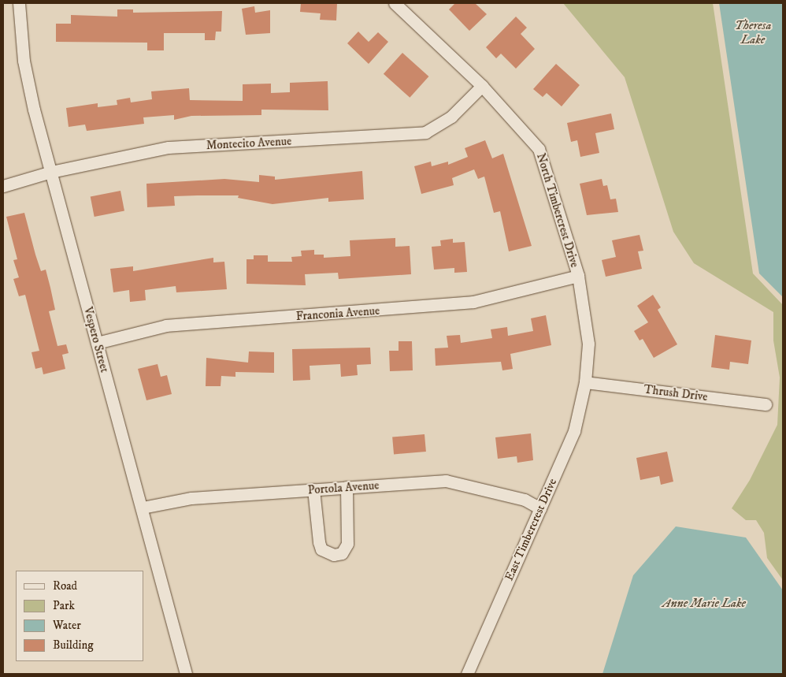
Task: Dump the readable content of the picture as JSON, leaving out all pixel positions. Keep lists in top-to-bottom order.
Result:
{
  "streets": {
    "street": [
      "Montecito Avenue",
      "North Timbercrest Drive",
      "Franconia Avenue",
      "Vespero Street",
      "Thrush Drive",
      "Portola Avenue",
      "East Timbercrest Drive"
    ]
  },
  "crossings": [
    ["Montecito Avenue", "North Timbercrest Drive"],
    ["Montecito Avenue", "Vespero Street"],
    ["North Timbercrest Drive", "Franconia Avenue"],
    ["North Timbercrest Drive", "Thrush Drive"],
    ["North Timbercrest Drive", "East Timbercrest Drive"],
    ["Franconia Avenue", "Vespero Street"],
    ["Vespero Street", "Portola Avenue"],
    ["Thrush Drive", "East Timbercrest Drive"],
    ["Portola Avenue", "East Timbercrest Drive"]
  ],
  "water": ["Theresa Lake", "Anne Marie Lake"],
  "legend": [
    "Road",
    "Park",
    "Water",
    "Building"
  ]
}
